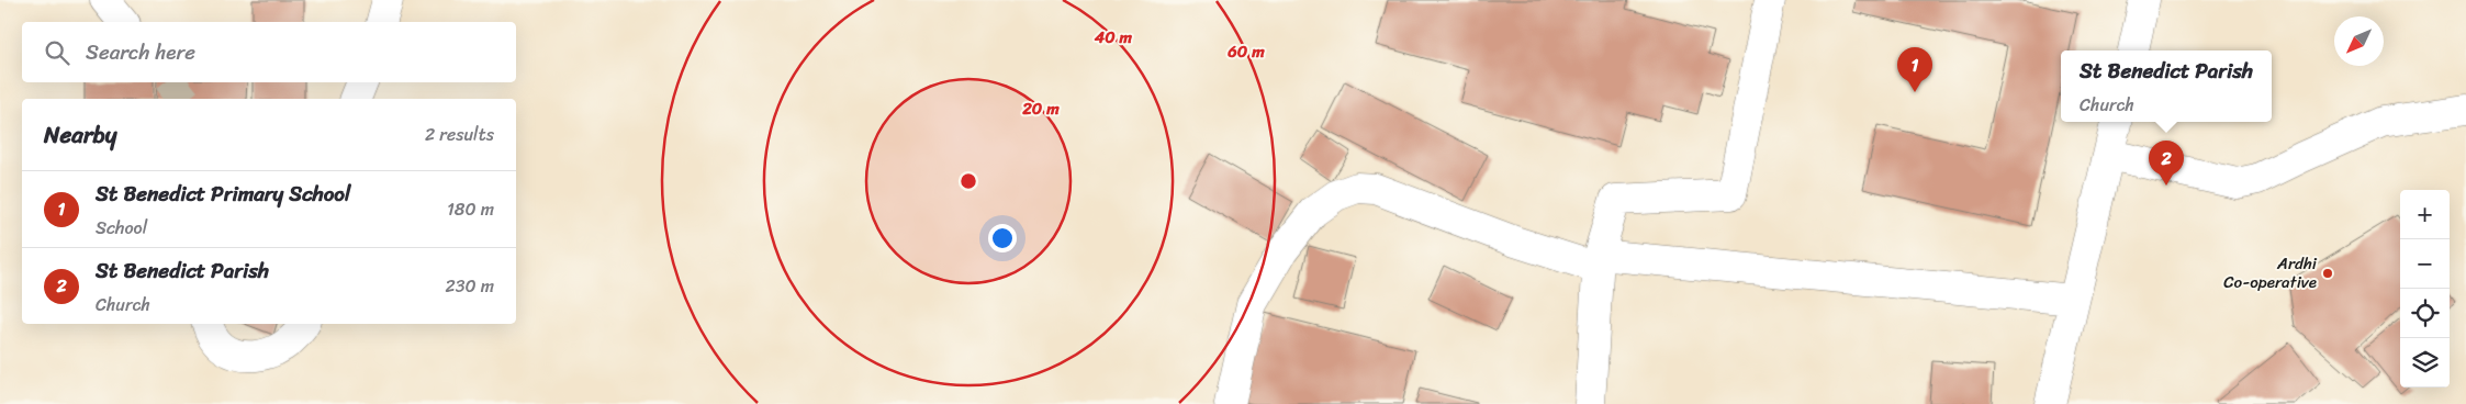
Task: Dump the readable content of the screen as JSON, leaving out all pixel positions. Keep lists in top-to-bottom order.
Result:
{
  "places": ["Ardhi Co-operative"],
  "north": "bottom left",
  "page": {
    "search": "Search here",
    "pins": ["1", "2"],
    "popup": ["St Benedict Parish", "Church"],
    "heading": ["Nearby", "2 results"],
    "list": [
      {
        "mark": "1",
        "name": "St Benedict Primary School",
        "note": "School",
        "value": "180 m"
      },
      {
        "mark": "2",
        "name": "St Benedict Parish",
        "note": "Church",
        "value": "230 m"
      }
    ],
    "map_buttons": ["+", "−"]
  },
  "rings": ["40 m", "60 m", "20 m"]
}
